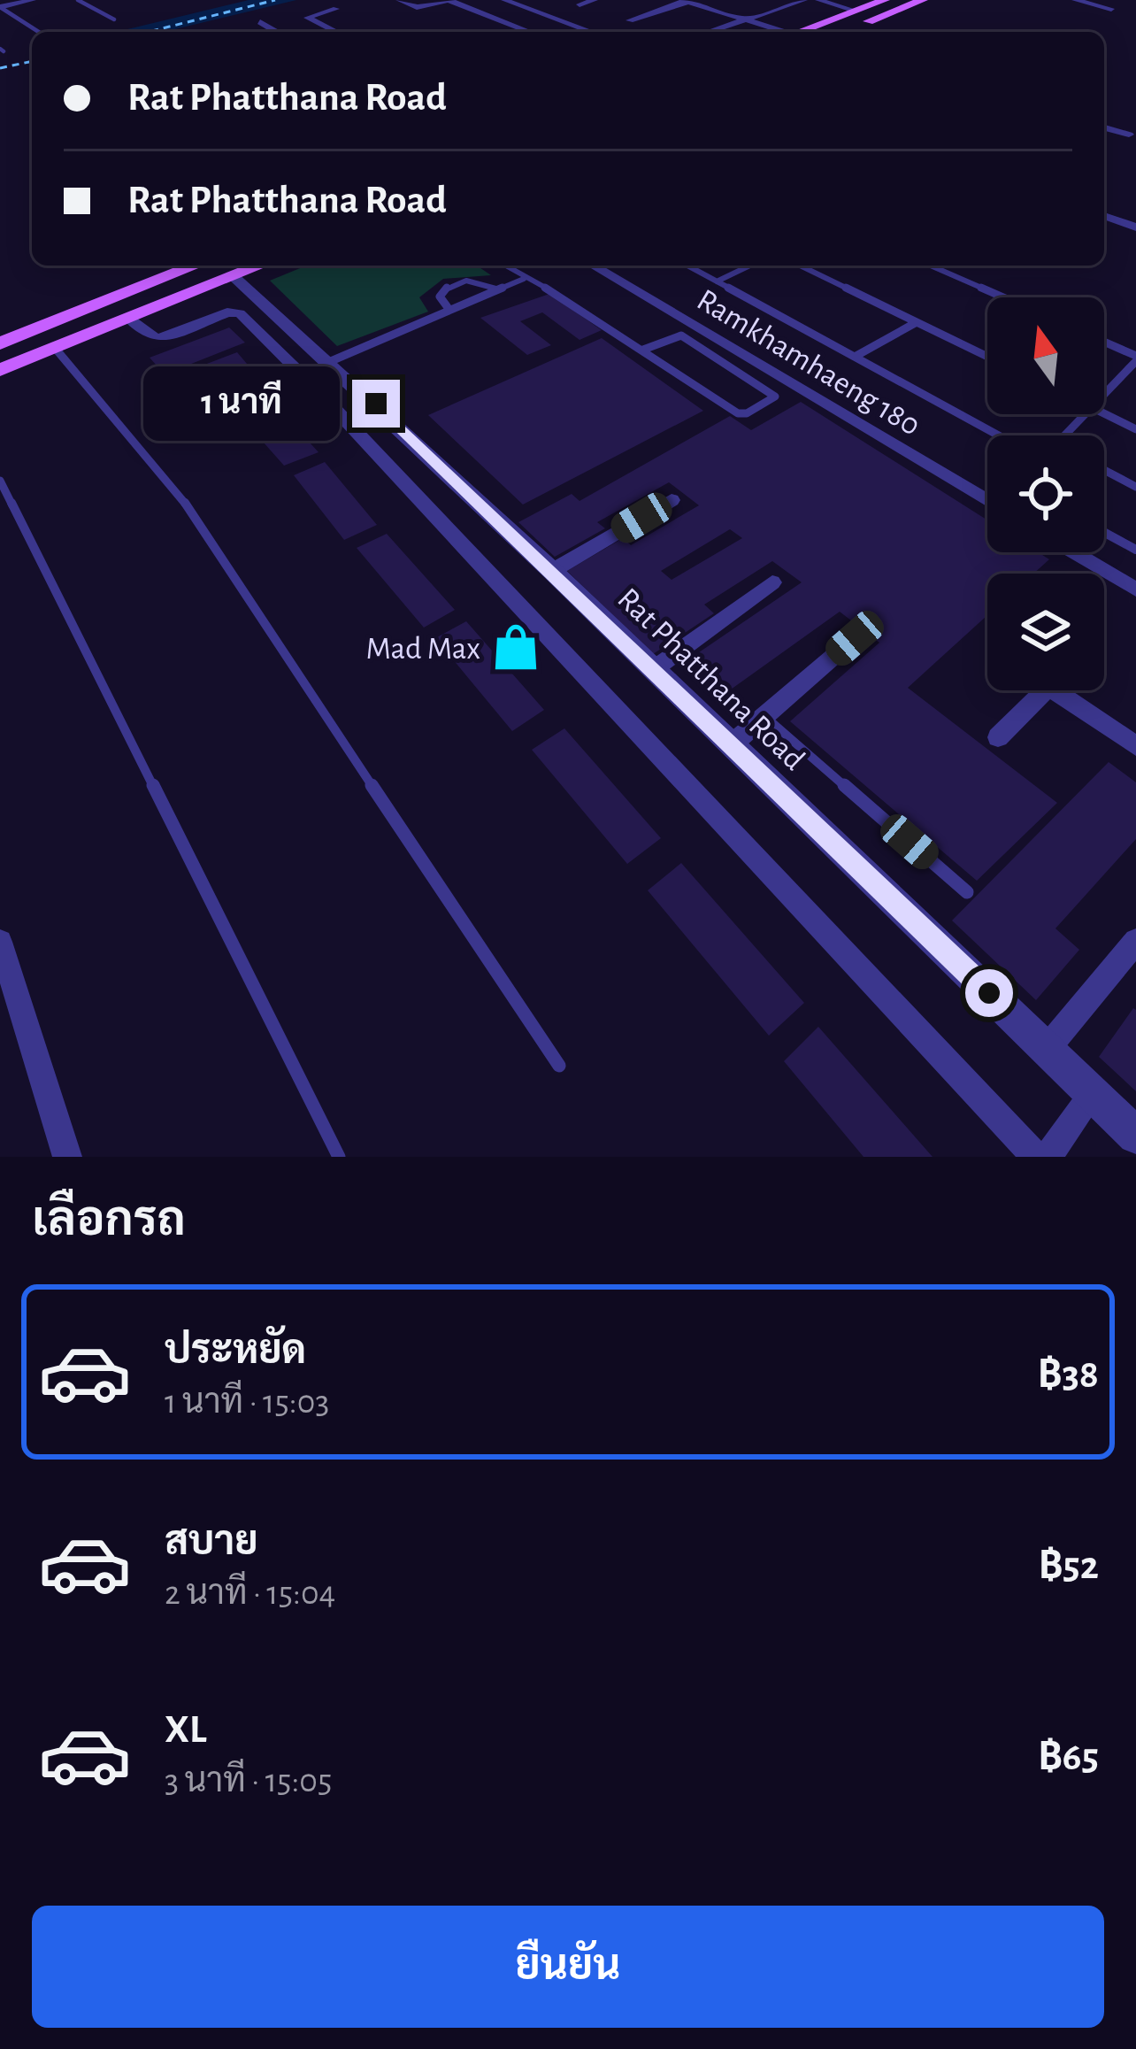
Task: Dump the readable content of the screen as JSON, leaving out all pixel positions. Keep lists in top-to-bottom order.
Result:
{
  "streets": {
    "street": ["Ramkhamhaeng 180", "Rat Phatthana Road"]
  },
  "places": {
    "shop": ["Mad Max"]
  },
  "north": "top",
  "page": {
    "banner": ["Rat Phatthana Road", "Rat Phatthana Road"],
    "bubble": "1 นาที",
    "heading": "เลือกรถ",
    "list": [
      {
        "name": "ประหยัด",
        "note": "1 นาที · 15:03",
        "value": "฿38"
      },
      {
        "name": "สบาย",
        "note": "2 นาที · 15:04",
        "value": "฿52"
      },
      {
        "name": "XL",
        "note": "3 นาที · 15:05",
        "value": "฿65"
      }
    ],
    "buttons": "ยืนยัน"
  }
}
